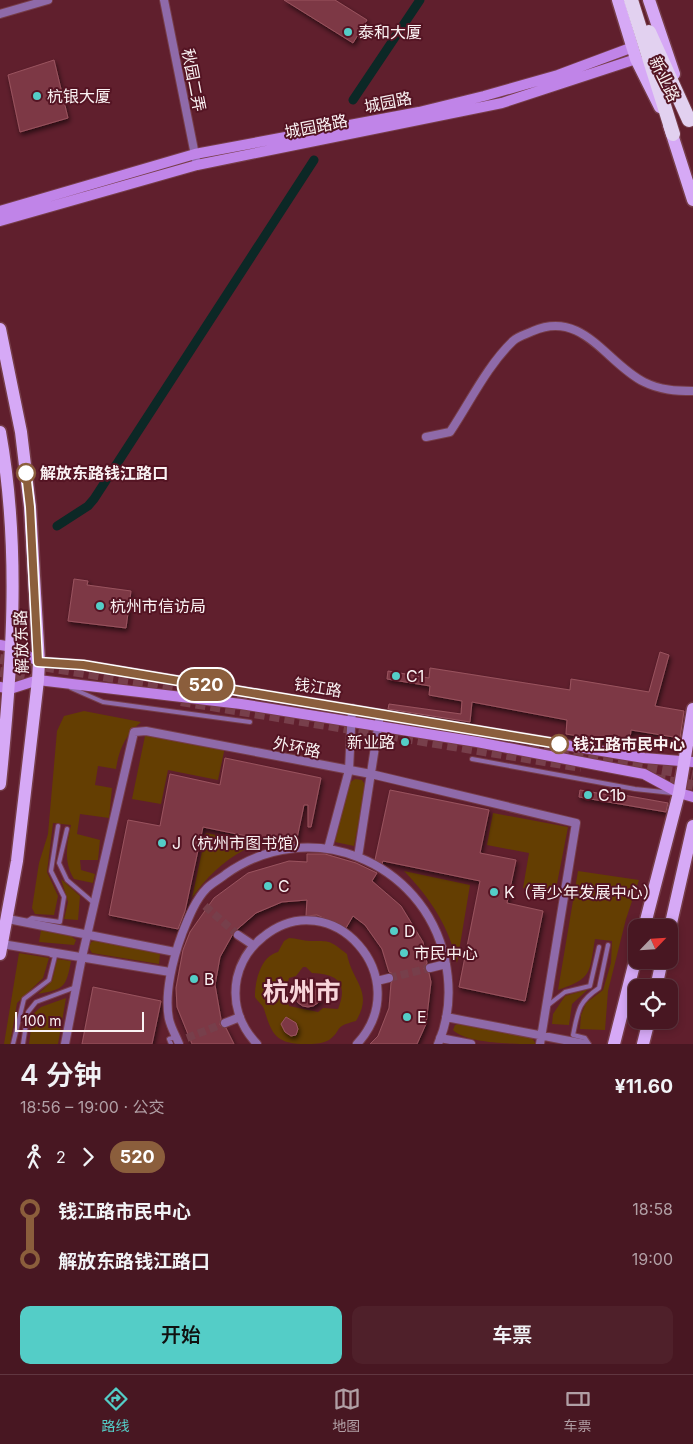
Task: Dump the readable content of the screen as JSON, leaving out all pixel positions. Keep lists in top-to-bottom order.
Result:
{
  "streets": {
    "main road": [
      "新业路",
      "城园路",
      "城园路路",
      "解放东路",
      "钱江路"
    ],
    "street": ["秋园二弄", "外环路"]
  },
  "crossings": [
    ["新业路", "城园路"],
    ["新业路", "城园路路"],
    ["秋园二弄", "城园路"],
    ["秋园二弄", "城园路路"],
    ["城园路", "城园路路"],
    ["解放东路", "钱江路"]
  ],
  "districts": ["杭州市"],
  "places": [
    "泰和大厦",
    "杭银大厦",
    "解放东路钱江路口",
    "杭州市信访局",
    "C1",
    "新业路",
    "钱江路市民中心",
    "C1b",
    "J（杭州市图书馆）",
    "C",
    "K（青少年发展中心）",
    "D",
    "市民中心",
    "B",
    "E"
  ],
  "lines": ["bus line 520"],
  "scale_bar": "100 m",
  "north": "top right",
  "page": {
    "on_map": "520",
    "scale": "100 m",
    "heading": ["4 分钟", "18:56 – 19:00 · 公交", "¥11.60"],
    "legs": ["2", "520"],
    "list": [
      {
        "name": "钱江路市民中心",
        "value": "18:58"
      },
      {
        "name": "解放东路钱江路口",
        "value": "19:00"
      }
    ],
    "buttons": ["开始", "车票"],
    "tabs": ["路线", "地图", "车票"]
  }
}
